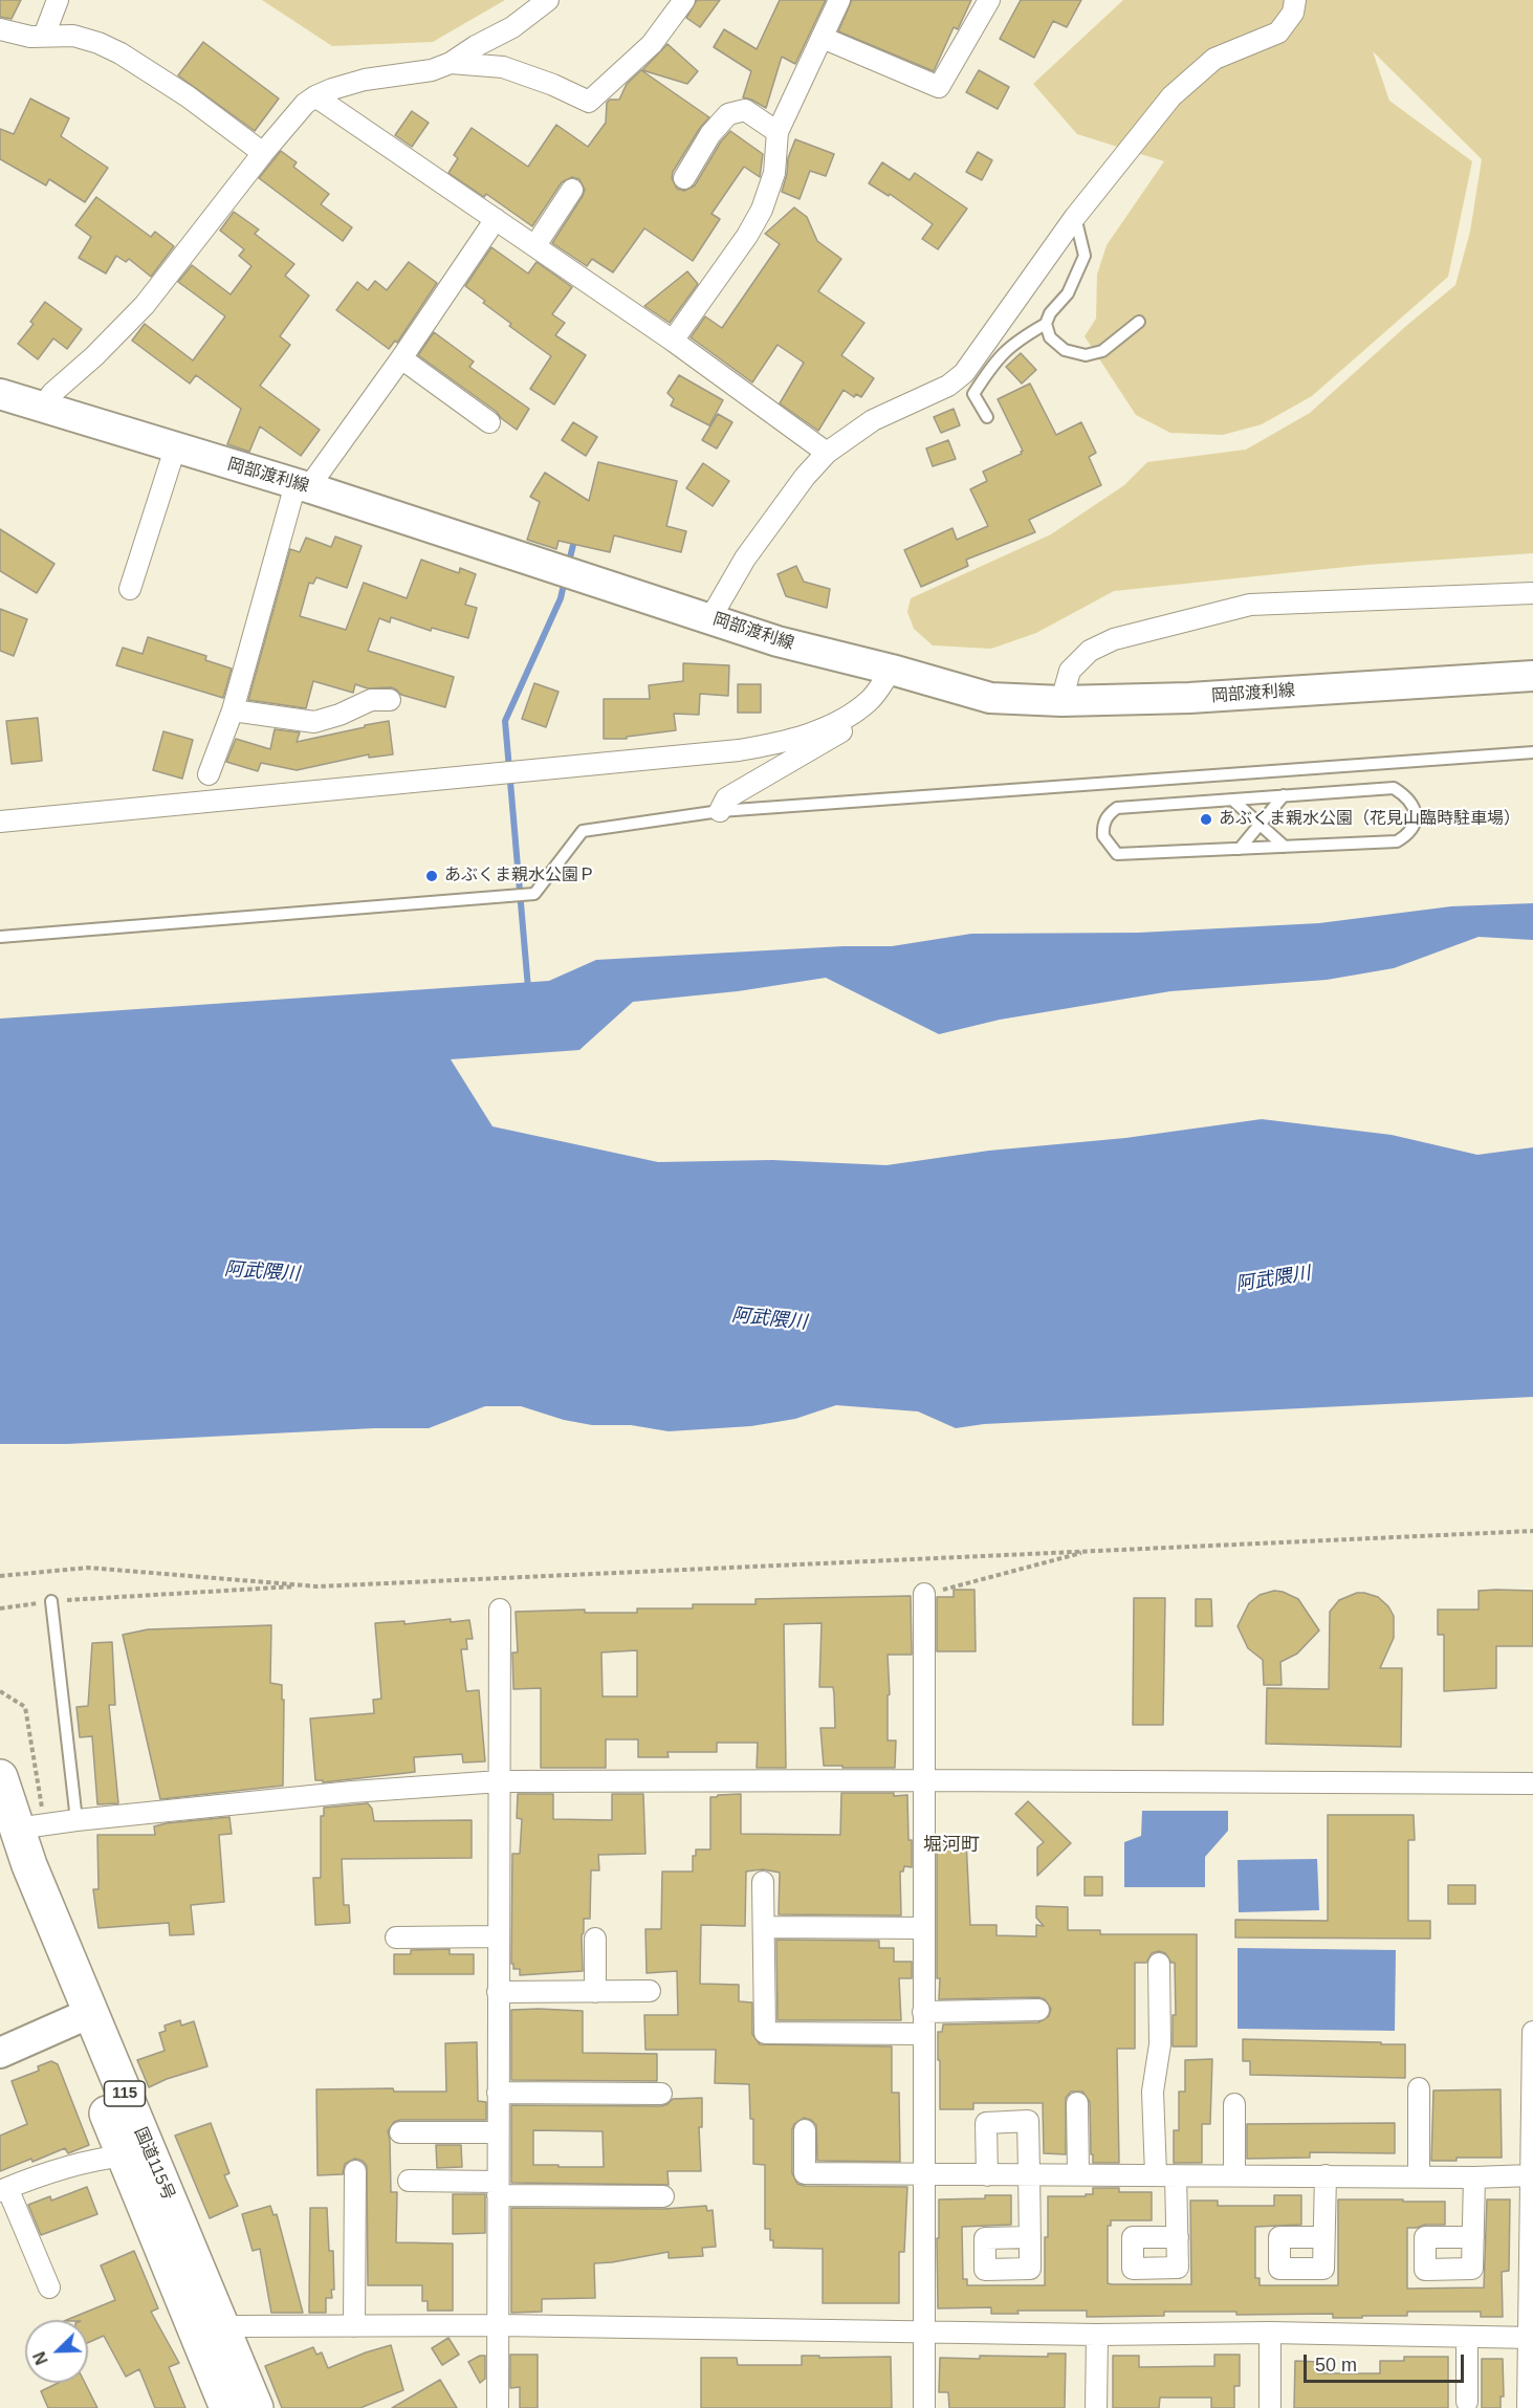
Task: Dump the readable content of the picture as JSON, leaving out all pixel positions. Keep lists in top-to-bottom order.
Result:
{
  "streets": {
    "highway": ["115", "国道115号"],
    "main road": ["岡部渡利線"]
  },
  "districts": ["堀河町"],
  "water": ["阿武隈川"],
  "places": ["あぶくま親水公園（花見山臨時駐車場）", "あぶくま親水公園Ｐ"],
  "scale_bar": "50 m",
  "north": "bottom left"
}
